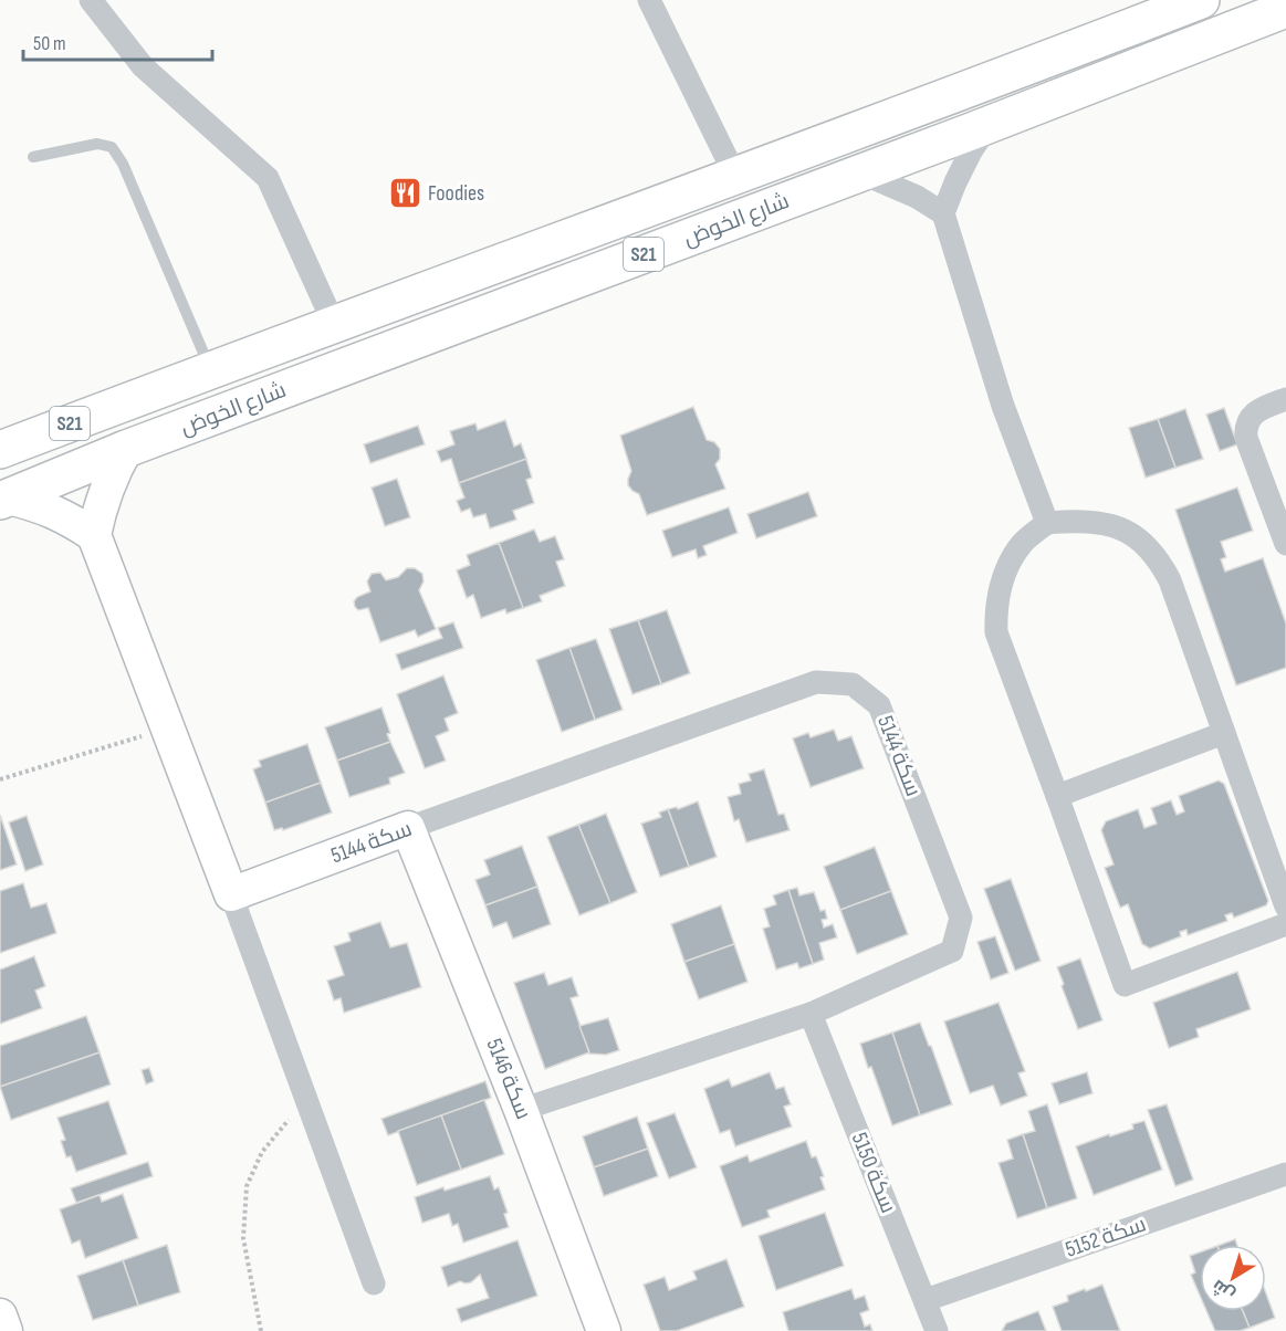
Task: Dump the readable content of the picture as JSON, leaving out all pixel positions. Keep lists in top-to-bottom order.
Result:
{
  "streets": {
    "main road": ["شارع الخوض", "S21"],
    "street": [
      "سكة 5144",
      "سكة 5146",
      "سكة 5150",
      "سكة 5152"
    ]
  },
  "crossings": [
    ["سكة 5144", "سكة 5146"],
    ["سكة 5144", "سكة 5150"],
    ["سكة 5150", "سكة 5152"]
  ],
  "places": {
    "restaurant": ["Foodies"]
  },
  "scale_bar": "50 m",
  "north": "bottom left"
}
